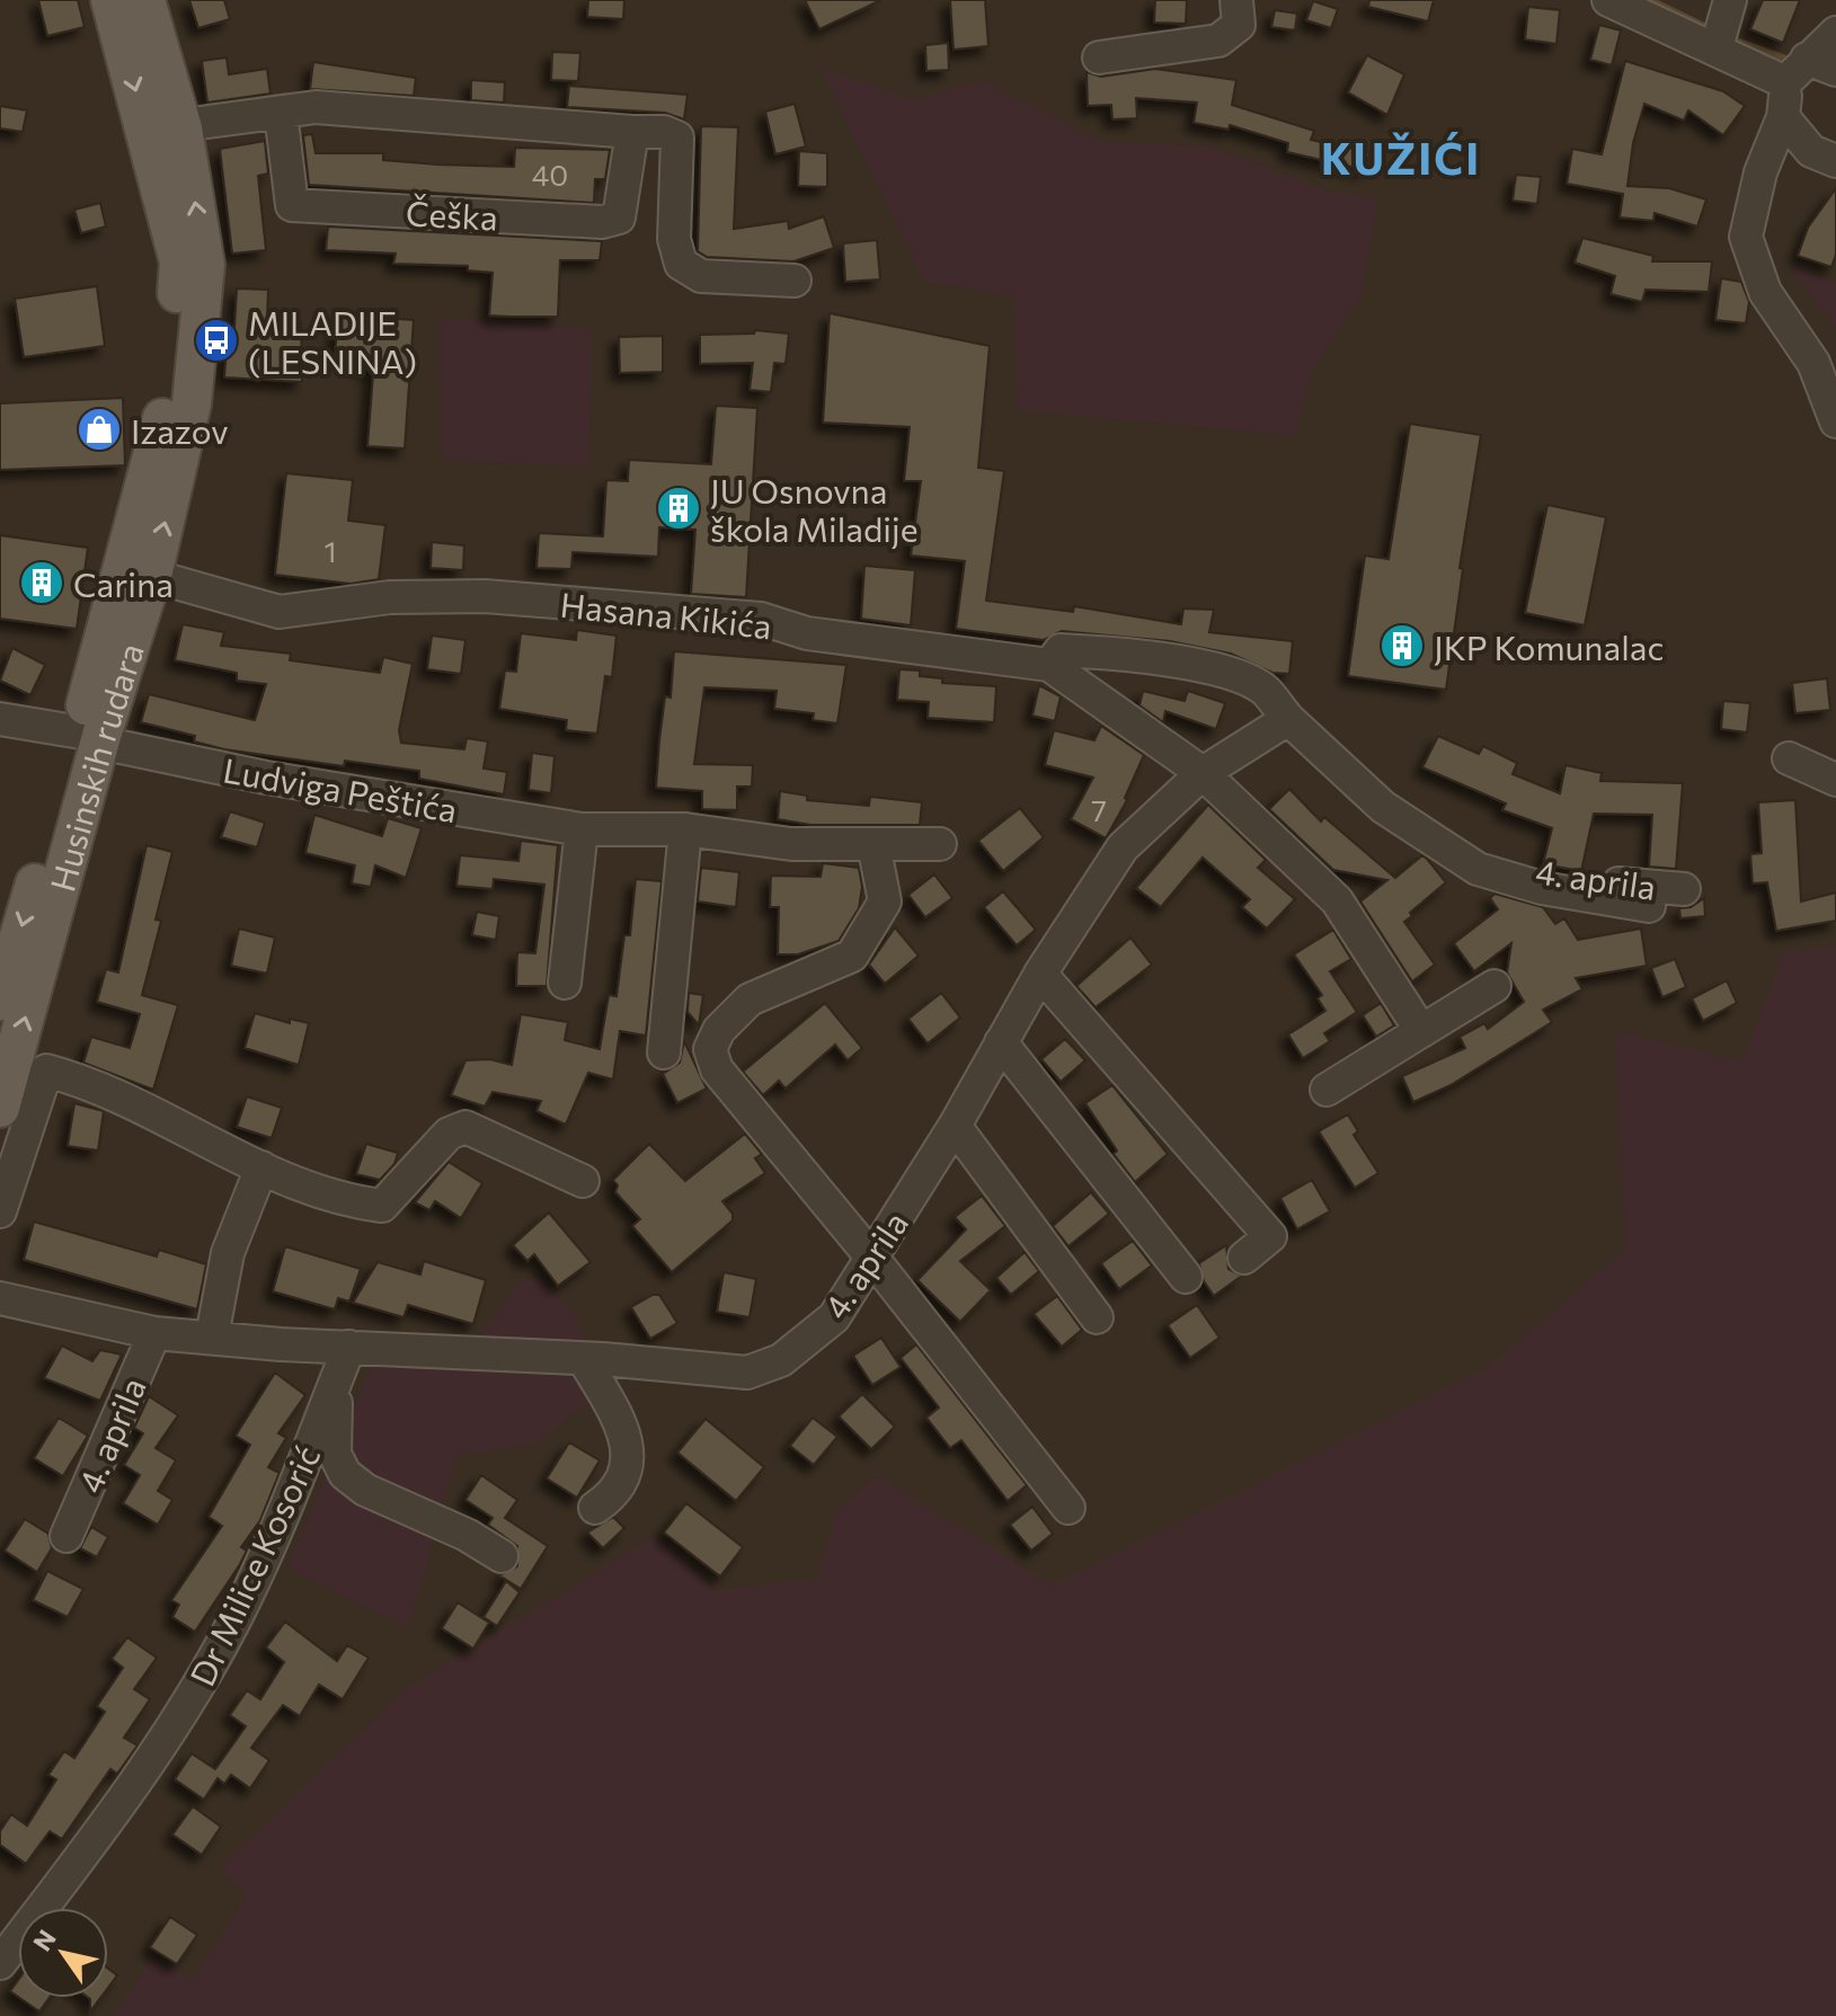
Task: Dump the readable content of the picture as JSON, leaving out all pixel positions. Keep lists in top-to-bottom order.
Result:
{
  "streets": {
    "main road": ["Husinskih rudara"],
    "street": [
      "Češka",
      "Hasana Kikića",
      "Ludviga Peštića",
      "4. aprila",
      "Dr Milice Kosorić"
    ]
  },
  "crossings": [
    ["Hasana Kikića", "Husinskih rudara"],
    ["Hasana Kikića", "4. aprila"],
    ["Husinskih rudara", "Ludviga Peštića"],
    ["4. aprila", "Dr Milice Kosorić"]
  ],
  "districts": ["KUŽIĆI"],
  "places": {
    "bus stop": ["MILADIJE (LESNINA)"],
    "shop": ["Izazov"],
    "building": ["JU Osnovna škola Miladije", "Carina", "JKP Komunalac"]
  },
  "house_numbers": ["40", "1", "7"],
  "north": "top left"
}
